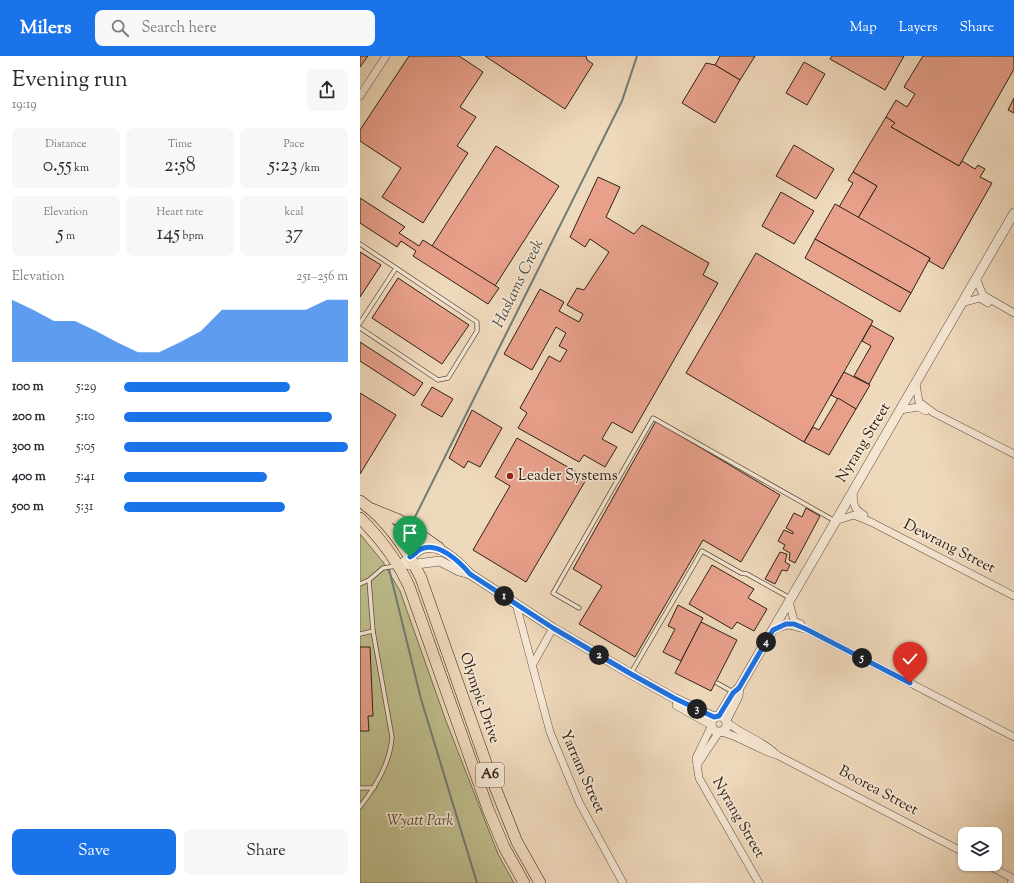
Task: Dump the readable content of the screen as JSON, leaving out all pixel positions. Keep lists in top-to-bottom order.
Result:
{
  "streets": {
    "highway": ["Olympic Drive", "A6"],
    "street": [
      "Nyrang Street",
      "Dewrang Street",
      "Yarram Street",
      "Boorea Street"
    ]
  },
  "crossings": [
    ["Nyrang Street", "Dewrang Street"],
    ["Nyrang Street", "Boorea Street"],
    ["Olympic Drive", "A6"],
    ["Olympic Drive", "Boorea Street"],
    ["Yarram Street", "Boorea Street"],
    ["A6", "Boorea Street"]
  ],
  "water": ["Haslams Creek"],
  "parks": ["Wyatt Park"],
  "places": ["Leader Systems"],
  "page": {
    "header": "Milers",
    "search": "Search here",
    "nav": ["Map", "Layers", "Share"],
    "heading": ["Evening run", "19:19"],
    "stats": [
      ["Distance", "0.55 km"],
      ["Time", "2:58"],
      ["Pace", "5:23 /km"],
      ["Elevation", "5 m"],
      ["Heart rate", "145 bpm"],
      ["kcal", "37"]
    ],
    "chart": ["Elevation", "251–256 m"],
    "list": [
      {
        "name": "100 m",
        "note": "5:29"
      },
      {
        "name": "200 m",
        "note": "5:10"
      },
      {
        "name": "300 m",
        "note": "5:05"
      },
      {
        "name": "400 m",
        "note": "5:41"
      },
      {
        "name": "500 m",
        "note": "5:31"
      }
    ],
    "pins": [
      "1",
      "4",
      "2",
      "5",
      "3"
    ],
    "buttons": ["Save", "Share"]
  }
}
